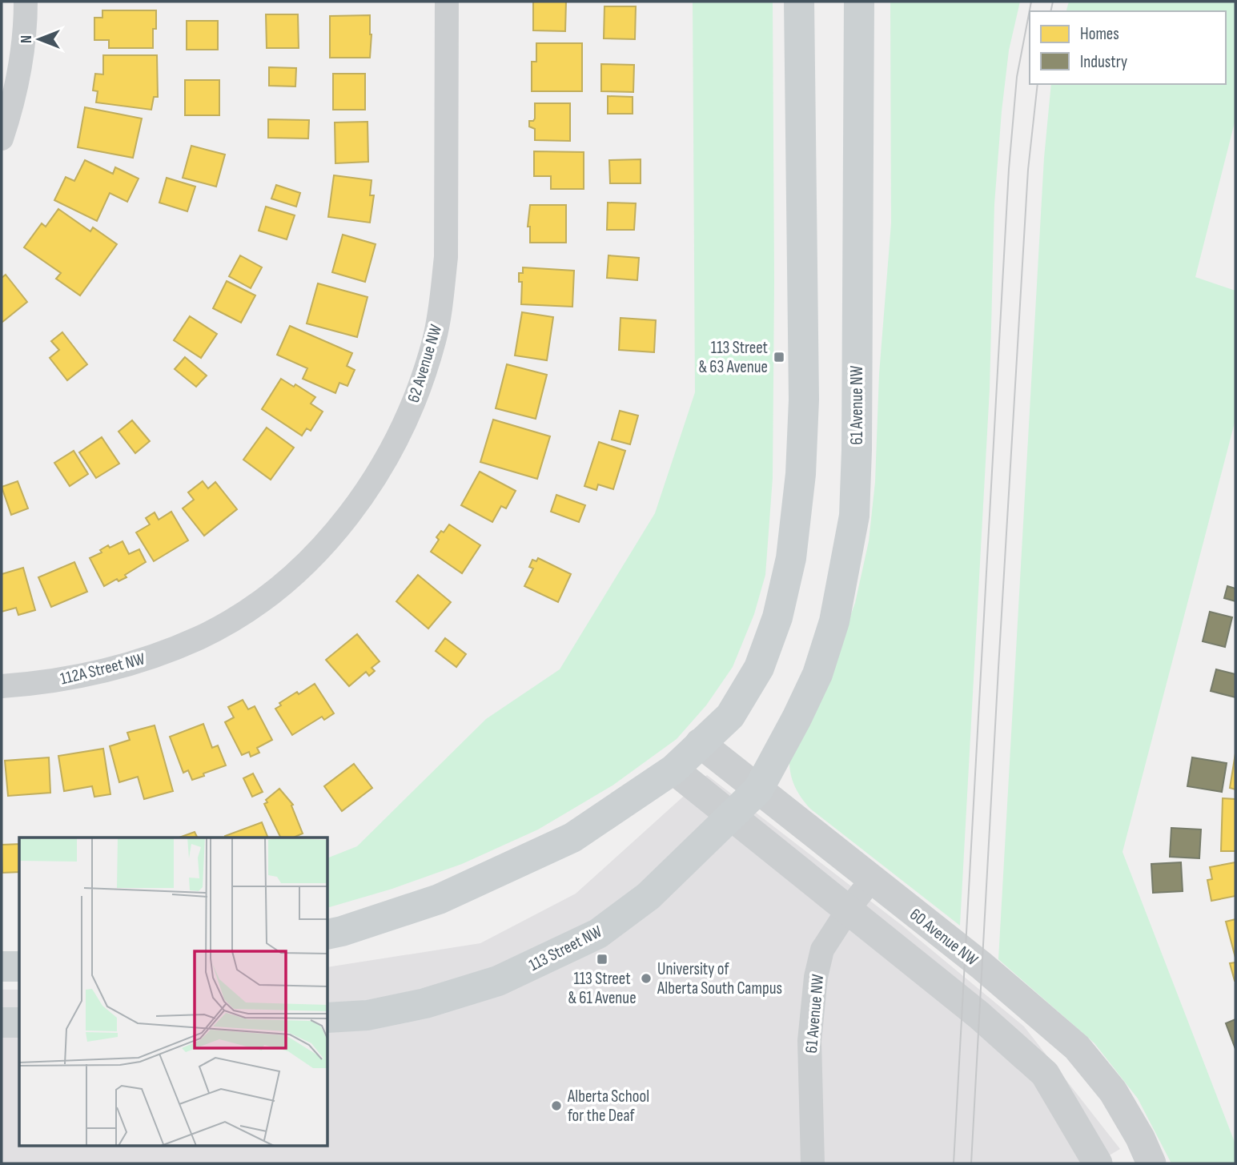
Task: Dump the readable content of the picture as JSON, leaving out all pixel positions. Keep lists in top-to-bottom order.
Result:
{
  "streets": {
    "main road": ["61 Avenue NW", "113 Street NW"],
    "street": ["62 Avenue NW", "112A Street NW", "60 Avenue NW"]
  },
  "crossings": [
    ["62 Avenue NW", "112A Street NW"],
    ["61 Avenue NW", "60 Avenue NW"],
    ["61 Avenue NW", "113 Street NW"],
    ["60 Avenue NW", "113 Street NW"]
  ],
  "places": {
    "transit": ["113 Street & 63 Avenue", "113 Street & 61 Avenue"],
    "other": ["University of Alberta South Campus", "Alberta School for the Deaf"]
  },
  "legend": ["Homes", "Industry"],
  "north": "left"
}
